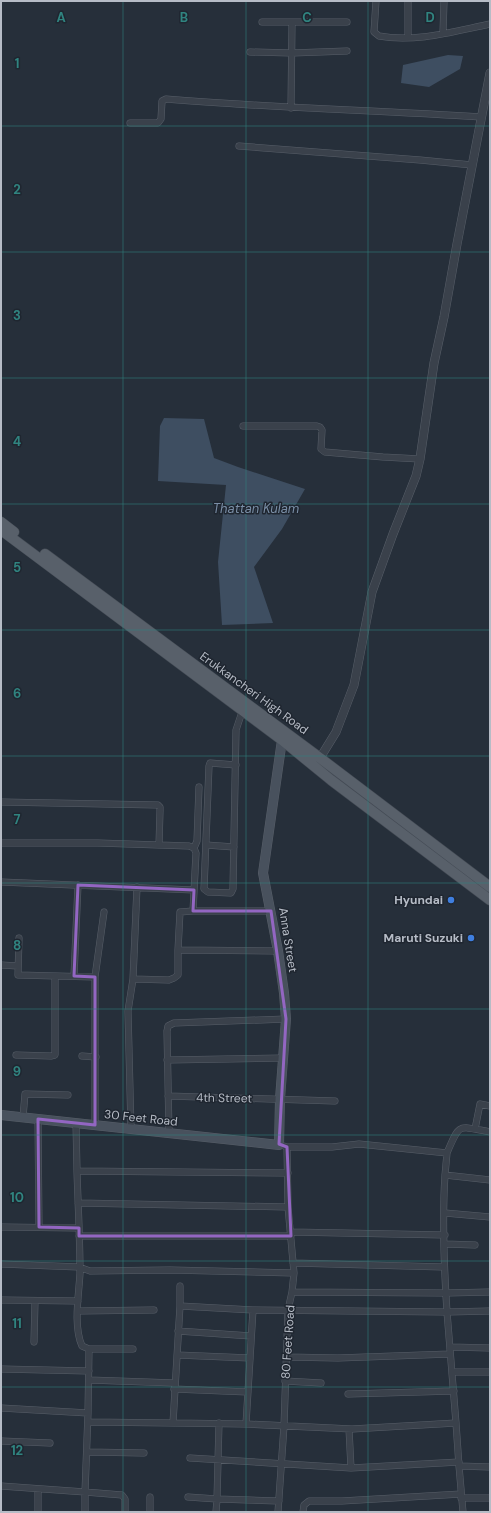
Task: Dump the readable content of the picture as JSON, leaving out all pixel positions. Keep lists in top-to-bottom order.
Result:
{
  "streets": {
    "main road": ["Erukkancheri High Road", "Anna Street", "30 Feet Road"],
    "street": ["4th Street", "80 Feet Road"]
  },
  "crossings": [
    ["Anna Street", "4th Street"],
    ["Anna Street", "30 Feet Road"],
    ["Anna Street", "80 Feet Road"],
    ["30 Feet Road", "80 Feet Road"]
  ],
  "water": ["Thattan Kulam"],
  "places": ["Hyundai", "Maruti Suzuki"],
  "grid": {
    "columns": [
      "A",
      "B",
      "C",
      "D"
    ],
    "rows": [
      "1",
      "2",
      "3",
      "4",
      "5",
      "6",
      "7",
      "8",
      "9",
      "10",
      "11",
      "12"
    ]
  }
}
